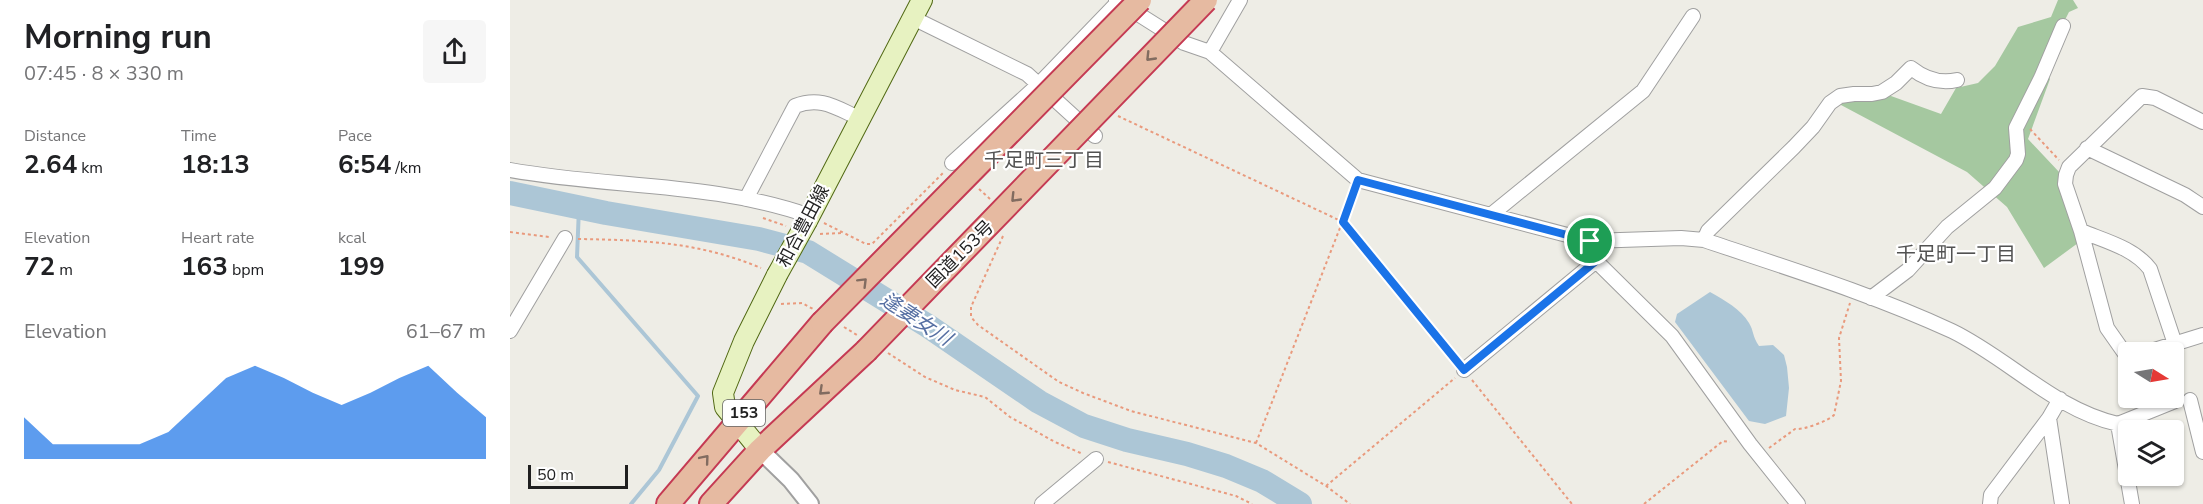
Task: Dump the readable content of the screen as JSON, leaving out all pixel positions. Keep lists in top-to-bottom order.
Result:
{
  "streets": {
    "highway": ["国道153号", "153"],
    "main road": ["和合豊田線"]
  },
  "crossings": [
    ["和合豊田線", "国道153号"],
    ["和合豊田線", "153"]
  ],
  "districts": ["千足町三丁目", "千足町一丁目"],
  "water": ["逢妻女川"],
  "scale_bar": "50 m",
  "north": "right",
  "page": {
    "heading": ["Morning run", "07:45 · 8 × 330 m"],
    "stats": [
      ["Distance", "2.64 km"],
      ["Time", "18:13"],
      ["Pace", "6:54 /km"],
      ["Elevation", "72 m"],
      ["Heart rate", "163 bpm"],
      ["kcal", "199"]
    ],
    "chart": ["Elevation", "61–67 m"],
    "scale": "50 m"
  }
}
